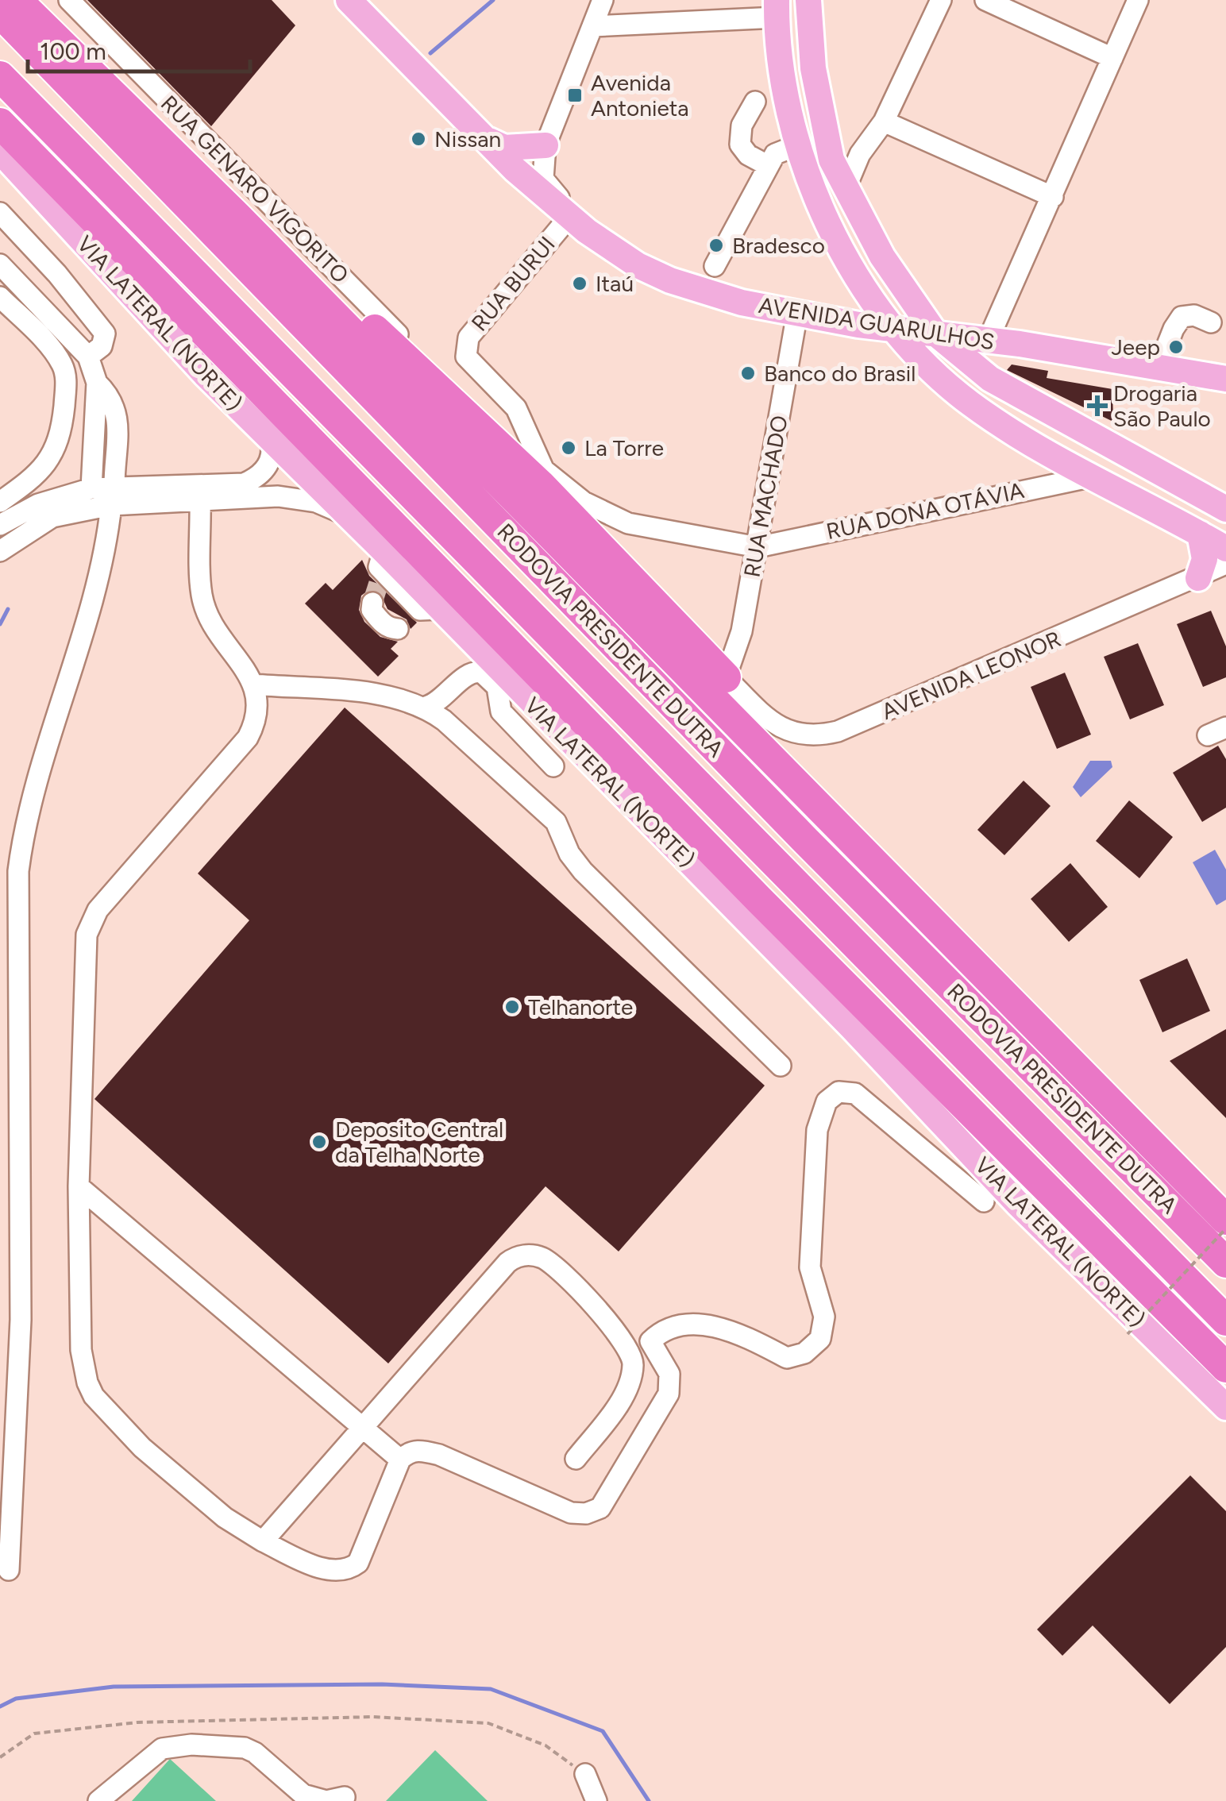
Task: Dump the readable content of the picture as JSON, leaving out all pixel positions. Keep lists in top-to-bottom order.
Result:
{
  "streets": {
    "highway": ["RODOVIA PRESIDENTE DUTRA"],
    "main road": ["VIA LATERAL (NORTE)", "AVENIDA GUARULHOS"],
    "street": [
      "RUA GENARO VIGORITO",
      "RUA BURUI",
      "RUA MACHADO",
      "RUA DONA OTÁVIA",
      "AVENIDA LEONOR"
    ]
  },
  "crossings": [
    ["RUA GENARO VIGORITO", "RUA BURUI"],
    ["RUA GENARO VIGORITO", "RUA MACHADO"],
    ["RUA GENARO VIGORITO", "RUA DONA OTÁVIA"],
    ["RUA BURUI", "AVENIDA GUARULHOS"],
    ["AVENIDA GUARULHOS", "RUA MACHADO"],
    ["RUA MACHADO", "RUA DONA OTÁVIA"],
    ["RUA MACHADO", "AVENIDA LEONOR"]
  ],
  "places": {
    "transit": ["Avenida Antonieta"],
    "other": [
      "Nissan",
      "Bradesco",
      "Itaú",
      "Jeep",
      "Banco do Brasil",
      "La Torre",
      "Telhanorte",
      "Deposito Central da Telha Norte"
    ],
    "health": ["Drogaria São Paulo"]
  },
  "scale_bar": "100 m"
}
